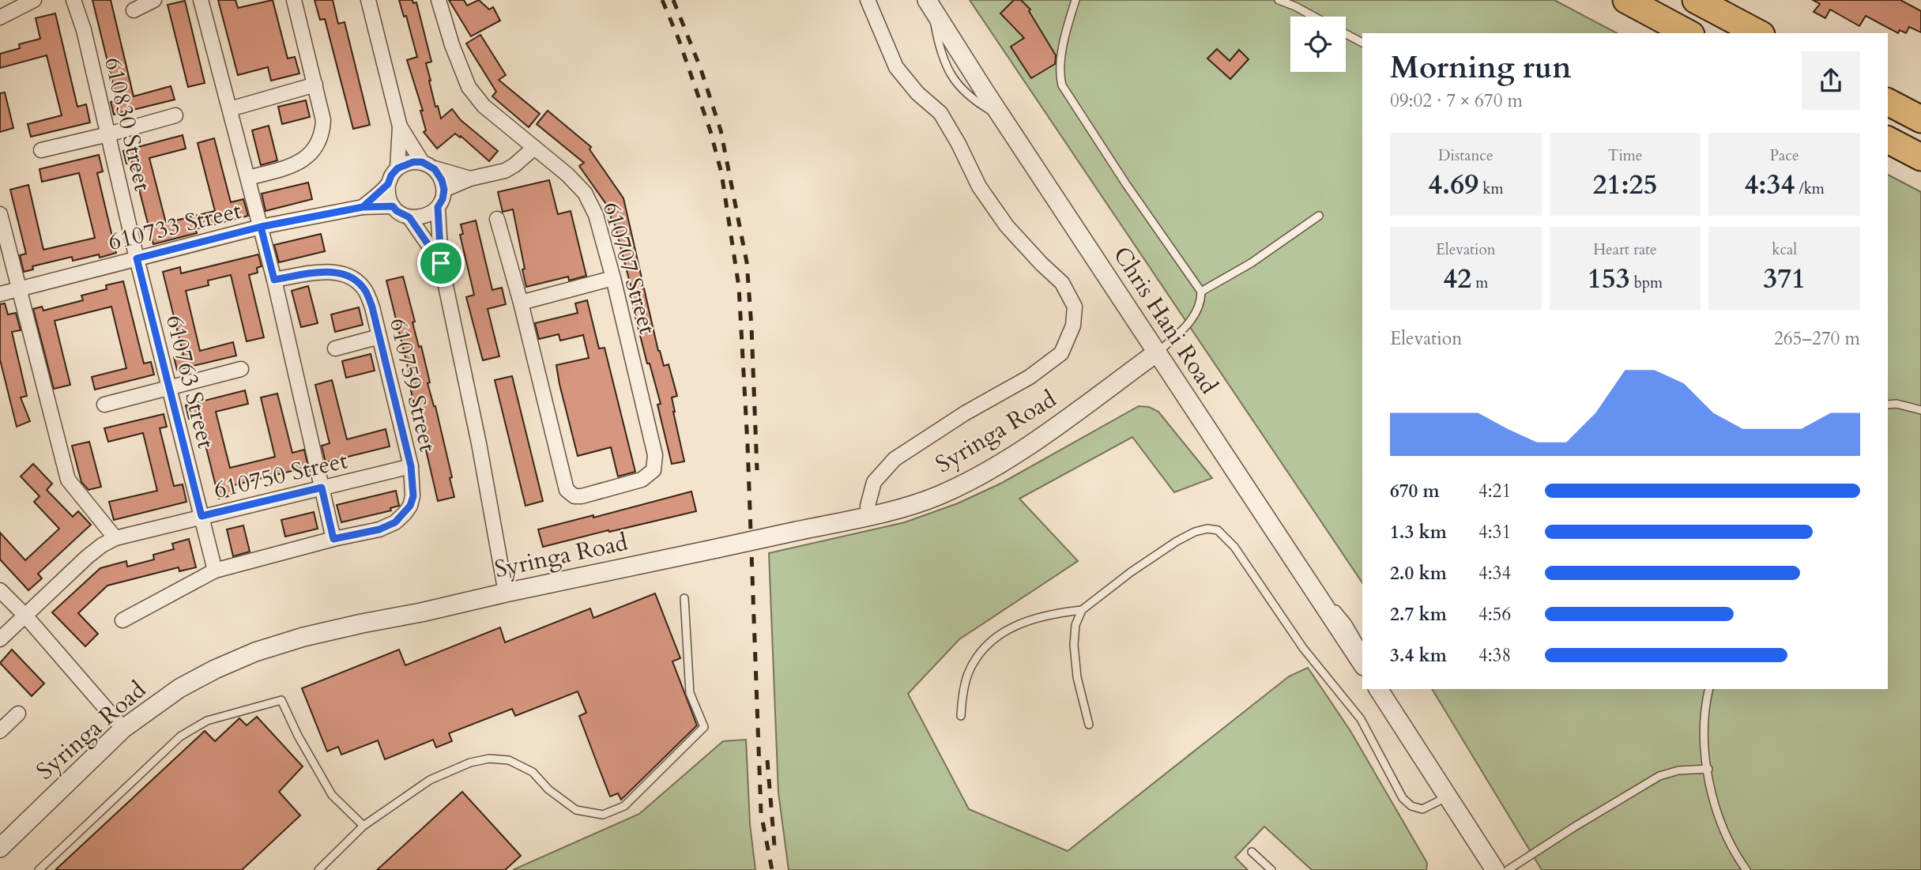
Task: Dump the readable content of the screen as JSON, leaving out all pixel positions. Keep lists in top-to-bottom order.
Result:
{
  "streets": {
    "street": [
      "610830 Street",
      "610733 Street",
      "610707 Street",
      "Chris Hani Road",
      "610763 Street",
      "610759 Street",
      "Syringa Road",
      "610750 Street"
    ]
  },
  "crossings": [
    ["610830 Street", "610733 Street"],
    ["610830 Street", "610763 Street"],
    ["610733 Street", "610763 Street"],
    ["Chris Hani Road", "Syringa Road"],
    ["610763 Street", "610759 Street"],
    ["610763 Street", "610750 Street"],
    ["610759 Street", "610750 Street"]
  ],
  "page": {
    "heading": ["Morning run", "09:02 · 7 × 670 m"],
    "stats": [
      ["Distance", "4.69 km"],
      ["Time", "21:25"],
      ["Pace", "4:34 /km"],
      ["Elevation", "42 m"],
      ["Heart rate", "153 bpm"],
      ["kcal", "371"]
    ],
    "chart": ["Elevation", "265–270 m"],
    "list": [
      {
        "name": "670 m",
        "note": "4:21"
      },
      {
        "name": "1.3 km",
        "note": "4:31"
      },
      {
        "name": "2.0 km",
        "note": "4:34"
      },
      {
        "name": "2.7 km",
        "note": "4:56"
      },
      {
        "name": "3.4 km",
        "note": "4:38"
      }
    ]
  }
}
